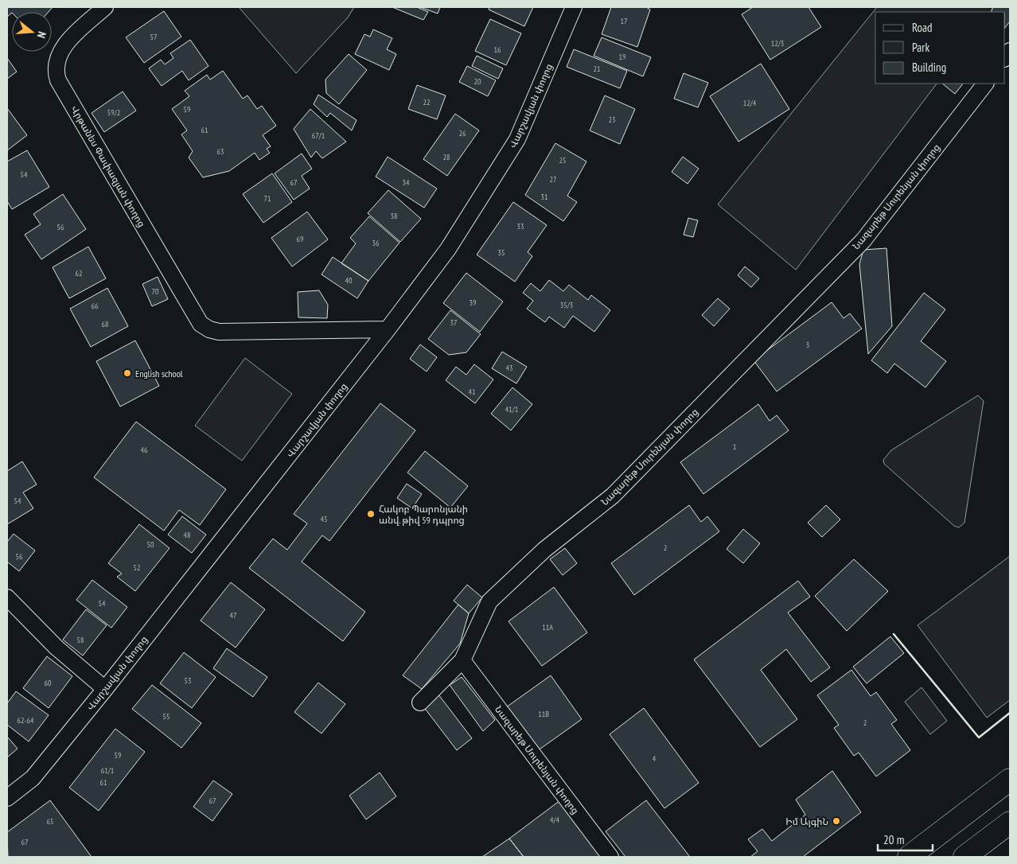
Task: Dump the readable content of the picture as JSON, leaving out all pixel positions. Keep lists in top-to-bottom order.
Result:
{
  "streets": {
    "street": ["Վարշավյան փողոց", "Վրթանես Փափազյան փողոց", "Նազարեթ Սուրենյան փողոց"]
  },
  "crossings": [
    ["Վարշավյան փողոց", "Վրթանես Փափազյան փողոց"]
  ],
  "places": ["English school", "Հակոբ Պարոնյանի անվ. թիվ 59 դպրոց", "Իմ ԱյգիՆ"],
  "house_numbers": [
    "17",
    "57",
    "12/3",
    "16",
    "19",
    "21",
    "20",
    "22",
    "12/4",
    "59",
    "59/2",
    "23",
    "61",
    "26",
    "67/1",
    "63",
    "28",
    "25",
    "54",
    "27",
    "67",
    "34",
    "31",
    "71",
    "38",
    "33",
    "56",
    "69",
    "36",
    "35",
    "62",
    "40",
    "70",
    "39",
    "35/3",
    "66",
    "37",
    "68",
    "3",
    "43",
    "41",
    "41/1",
    "1",
    "46",
    "54",
    "45",
    "48",
    "50",
    "2",
    "56",
    "52",
    "54",
    "47",
    "11A",
    "58",
    "53",
    "60",
    "11B",
    "55",
    "62-64",
    "2",
    "59",
    "4",
    "61/1",
    "61",
    "67",
    "4/4",
    "65",
    "67"
  ],
  "legend": ["Road", "Park", "Building"],
  "scale_bar": "20 m",
  "north": "right"
}
